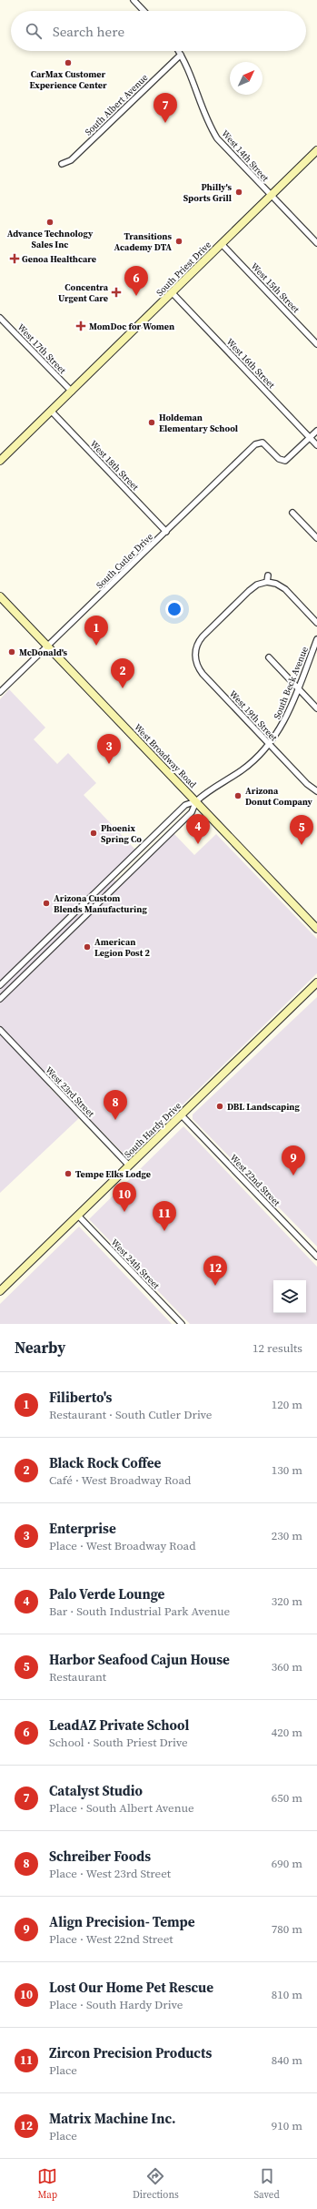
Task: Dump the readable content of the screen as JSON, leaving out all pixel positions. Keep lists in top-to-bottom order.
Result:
{
  "streets": {
    "main road": ["South Priest Drive", "West Broadway Road", "South Hardy Drive"],
    "street": [
      "South Albert Avenue",
      "West 14th Street",
      "West 15th Street",
      "West 17th Street",
      "West 16th Street",
      "West 18th Street",
      "South Cutler Drive",
      "South Beck Avenue",
      "West 19th Street",
      "West 23rd Street",
      "West 22nd Street",
      "West 24th Street"
    ]
  },
  "crossings": [
    ["South Albert Avenue", "West 14th Street"],
    ["West 14th Street", "South Priest Drive"],
    ["South Priest Drive", "West 15th Street"],
    ["South Priest Drive", "West 17th Street"],
    ["South Priest Drive", "West 16th Street"],
    ["South Priest Drive", "West 18th Street"],
    ["West 16th Street", "South Cutler Drive"],
    ["West 18th Street", "South Cutler Drive"],
    ["South Cutler Drive", "West Broadway Road"],
    ["South Beck Avenue", "West 19th Street"],
    ["South Beck Avenue", "West Broadway Road"],
    ["West 23rd Street", "South Hardy Drive"],
    ["South Hardy Drive", "West 22nd Street"],
    ["South Hardy Drive", "West 24th Street"]
  ],
  "places": {
    "other": [
      "CarMax Customer Experience Center",
      "Philly's Sports Grill",
      "Advance Technology Sales Inc",
      "Transitions Academy DTA",
      "Holdeman Elementary School",
      "McDonald's",
      "Arizona Donut Company",
      "Phoenix Spring Co",
      "Arizona Custom Blends Manufacturing",
      "American Legion Post 2",
      "DBL Landscaping",
      "Tempe Elks Lodge"
    ],
    "health": ["Genoa Healthcare", "Concentra Urgent Care", "MomDoc for Women"]
  },
  "north": "top right",
  "page": {
    "search": "Search here",
    "pins": [
      "7",
      "6",
      "1",
      "2",
      "3",
      "4",
      "5",
      "8",
      "9",
      "10",
      "11",
      "12"
    ],
    "heading": ["Nearby", "12 results"],
    "list": [
      {
        "mark": "1",
        "name": "Filiberto's",
        "note": "Restaurant · South Cutler Drive",
        "value": "120 m"
      },
      {
        "mark": "2",
        "name": "Black Rock Coffee",
        "note": "Café · West Broadway Road",
        "value": "130 m"
      },
      {
        "mark": "3",
        "name": "Enterprise",
        "note": "Place · West Broadway Road",
        "value": "230 m"
      },
      {
        "mark": "4",
        "name": "Palo Verde Lounge",
        "note": "Bar · South Industrial Park Avenue",
        "value": "320 m"
      },
      {
        "mark": "5",
        "name": "Harbor Seafood Cajun House",
        "note": "Restaurant",
        "value": "360 m"
      },
      {
        "mark": "6",
        "name": "LeadAZ Private School",
        "note": "School · South Priest Drive",
        "value": "420 m"
      },
      {
        "mark": "7",
        "name": "Catalyst Studio",
        "note": "Place · South Albert Avenue",
        "value": "650 m"
      },
      {
        "mark": "8",
        "name": "Schreiber Foods",
        "note": "Place · West 23rd Street",
        "value": "690 m"
      },
      {
        "mark": "9",
        "name": "Align Precision- Tempe",
        "note": "Place · West 22nd Street",
        "value": "780 m"
      },
      {
        "mark": "10",
        "name": "Lost Our Home Pet Rescue",
        "note": "Place · South Hardy Drive",
        "value": "810 m"
      },
      {
        "mark": "11",
        "name": "Zircon Precision Products",
        "note": "Place",
        "value": "840 m"
      },
      {
        "mark": "12",
        "name": "Matrix Machine Inc.",
        "note": "Place",
        "value": "910 m"
      }
    ],
    "nav": ["Map", "Directions", "Saved"]
  }
}
